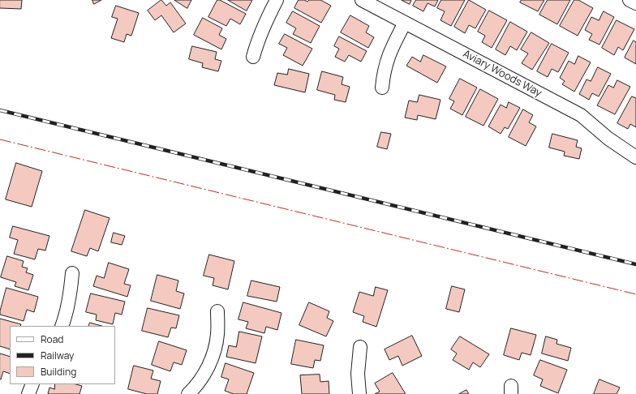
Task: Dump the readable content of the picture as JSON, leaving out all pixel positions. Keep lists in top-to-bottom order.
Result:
{
  "streets": {
    "street": ["Aviary Woods Way"]
  },
  "legend": ["Road", "Railway", "Building"]
}
